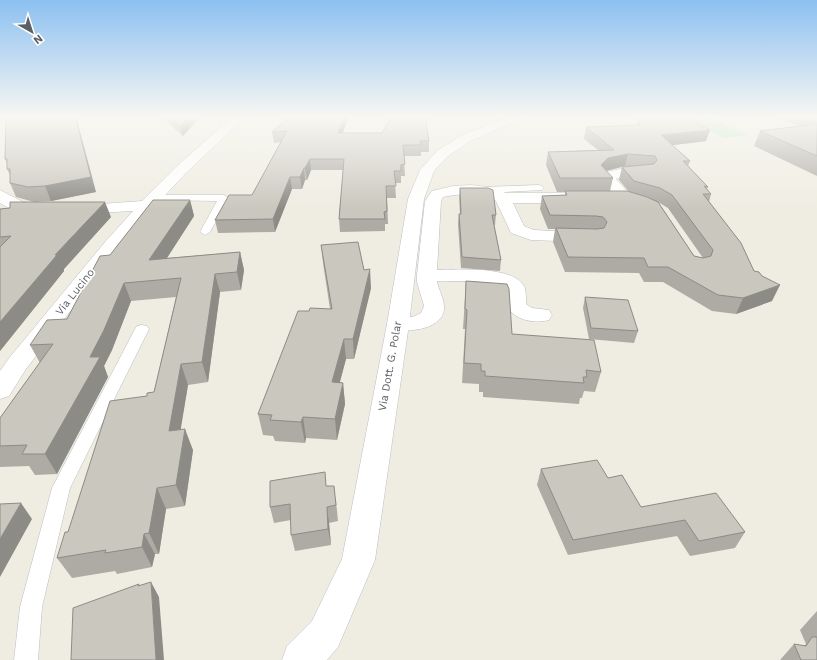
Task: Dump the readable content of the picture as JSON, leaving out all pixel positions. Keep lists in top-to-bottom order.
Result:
{
  "streets": {
    "street": ["Via Lucino", "Via Dott. G. Polar"]
  },
  "north": "bottom right"
}
